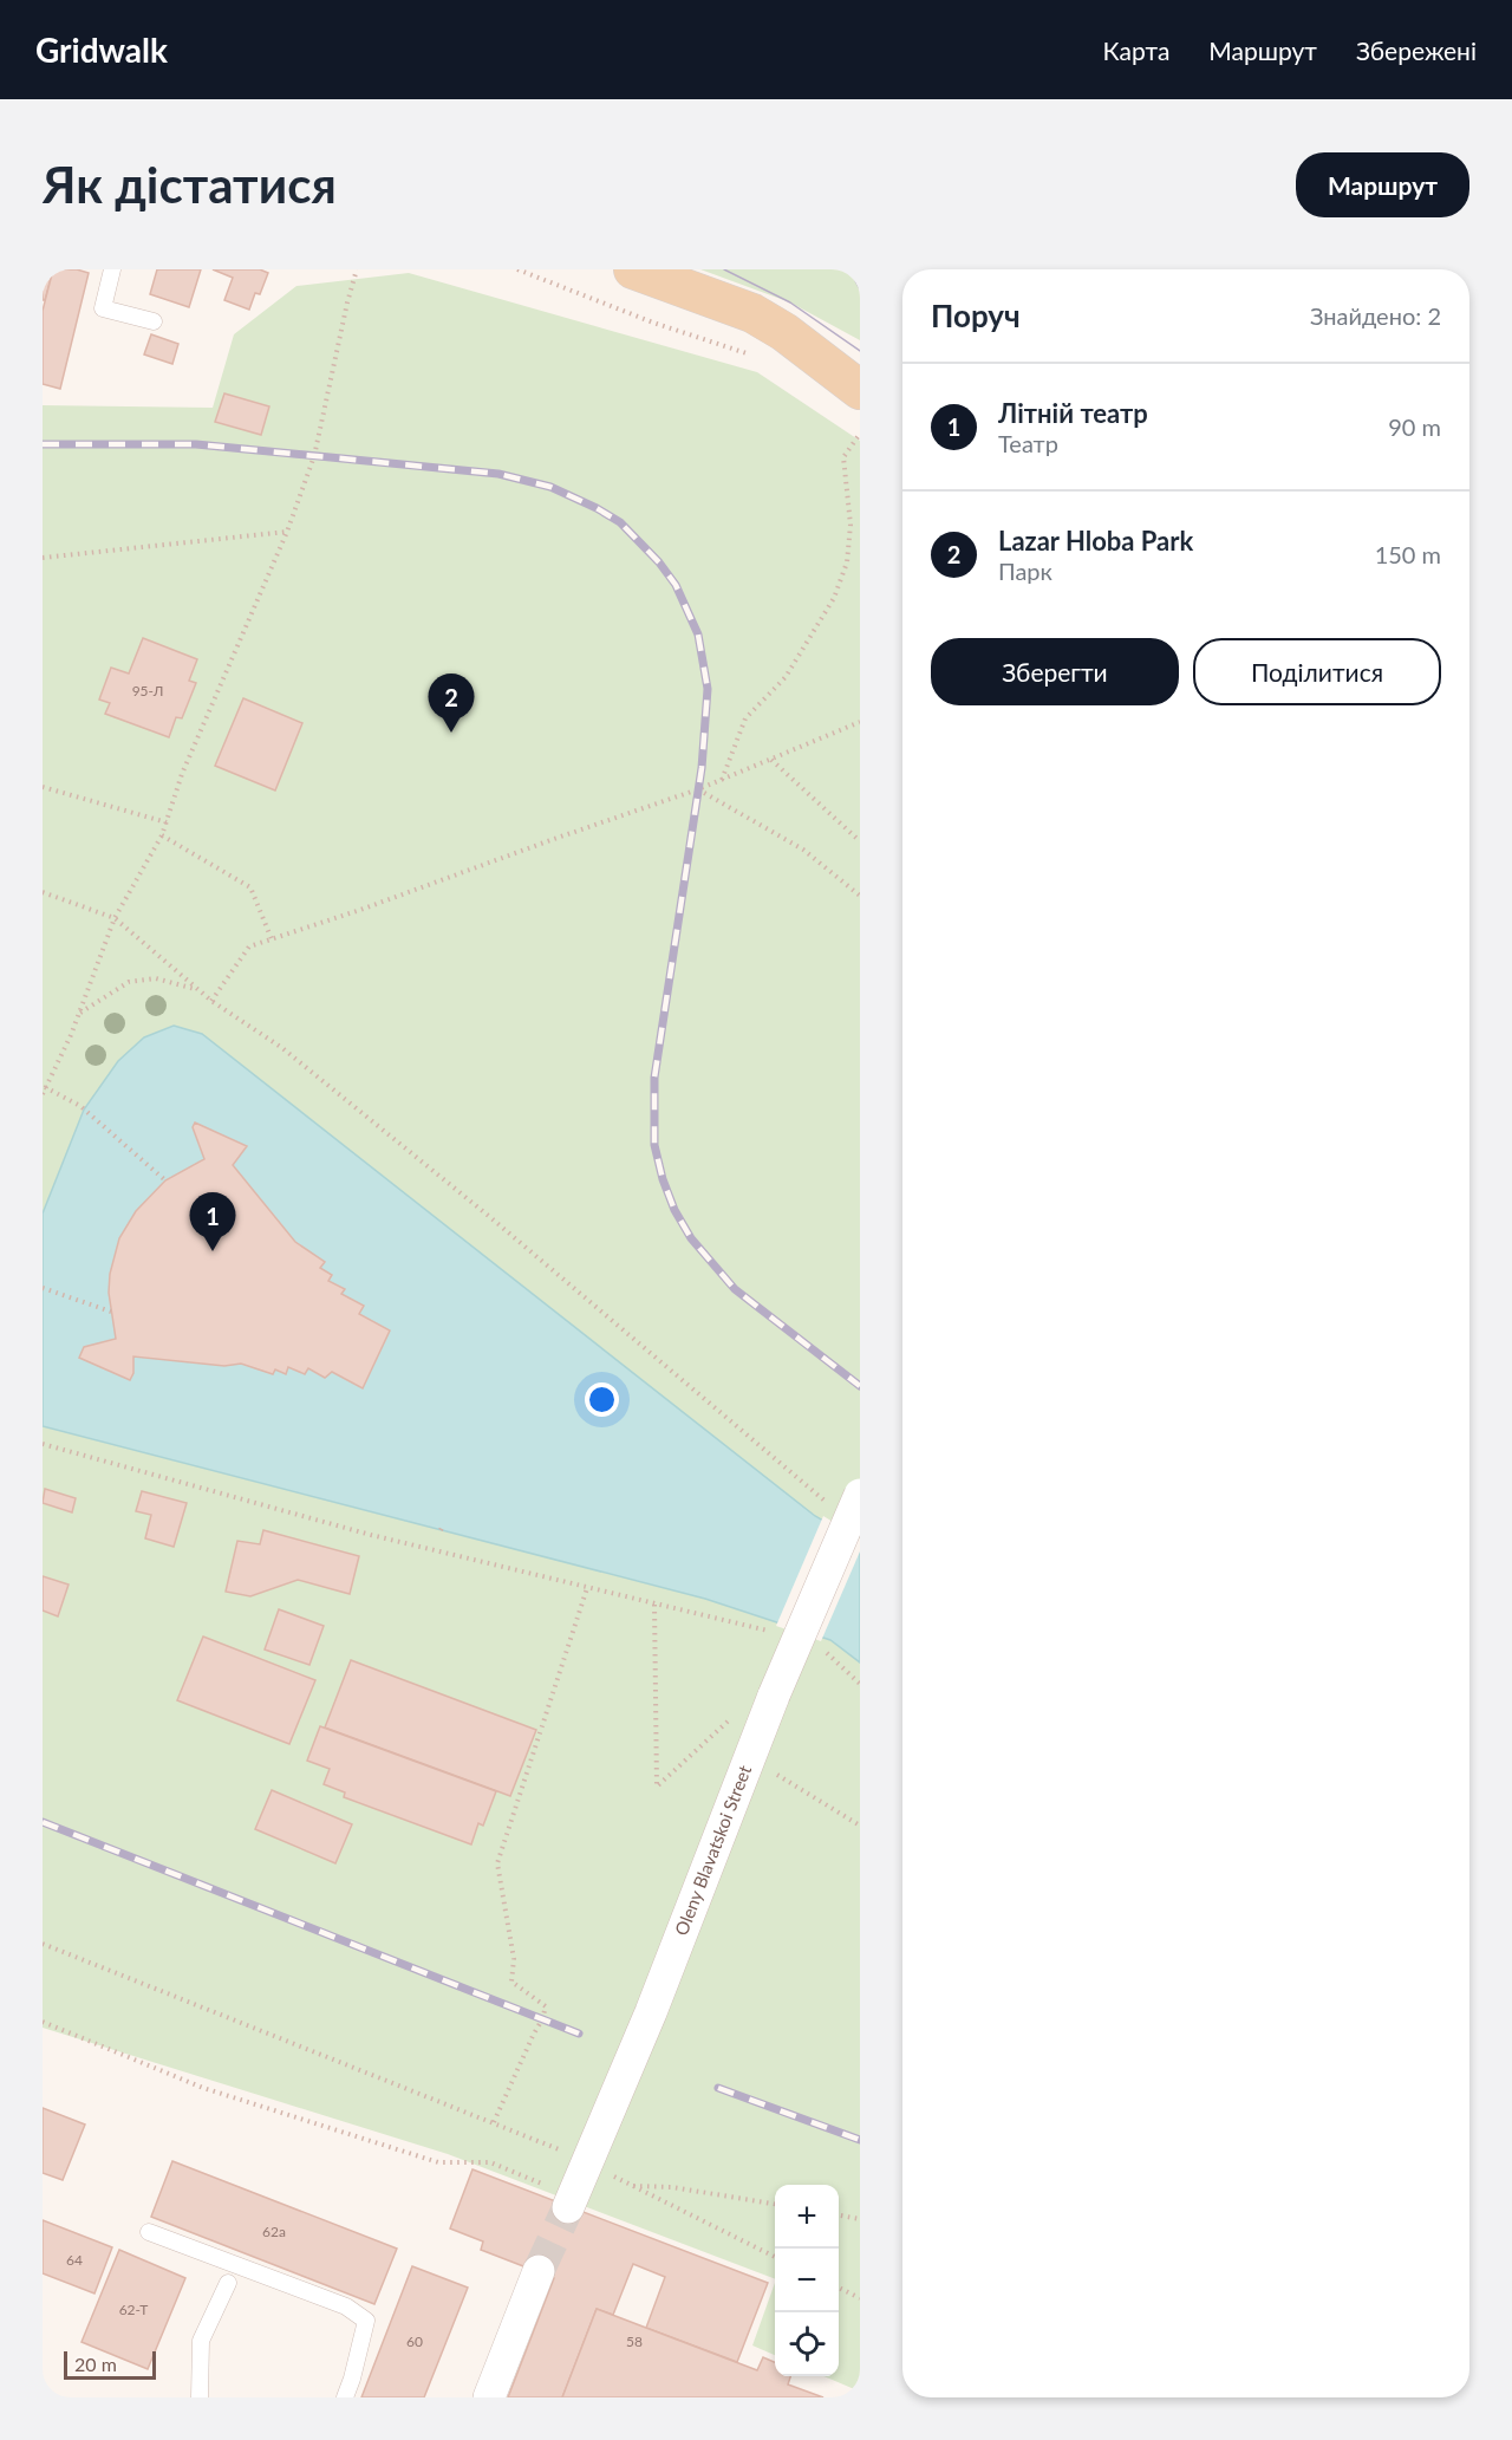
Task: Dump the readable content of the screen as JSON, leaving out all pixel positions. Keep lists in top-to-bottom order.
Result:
{
  "streets": {
    "street": ["Oleny Blavatskoi Street"]
  },
  "house_numbers": [
    "95-Л",
    "62а",
    "64",
    "62-Т",
    "60",
    "58"
  ],
  "scale_bar": "20 m",
  "page": {
    "header": "Gridwalk",
    "nav": ["Карта", "Маршрут", "Збережені"],
    "buttons": [
      "Маршрут",
      ["Зберегти", "Поділитися"]
    ],
    "title": "Як дістатися",
    "heading": ["Поруч", "Знайдено: 2"],
    "list": [
      {
        "mark": "1",
        "name": "Літній театр",
        "note": "Театр",
        "value": "90 m"
      },
      {
        "mark": "2",
        "name": "Lazar Hloba Park",
        "note": "Парк",
        "value": "150 m"
      }
    ],
    "pins": ["2", "1"],
    "map_buttons": ["+", "−"],
    "scale": "20 m"
  }
}
